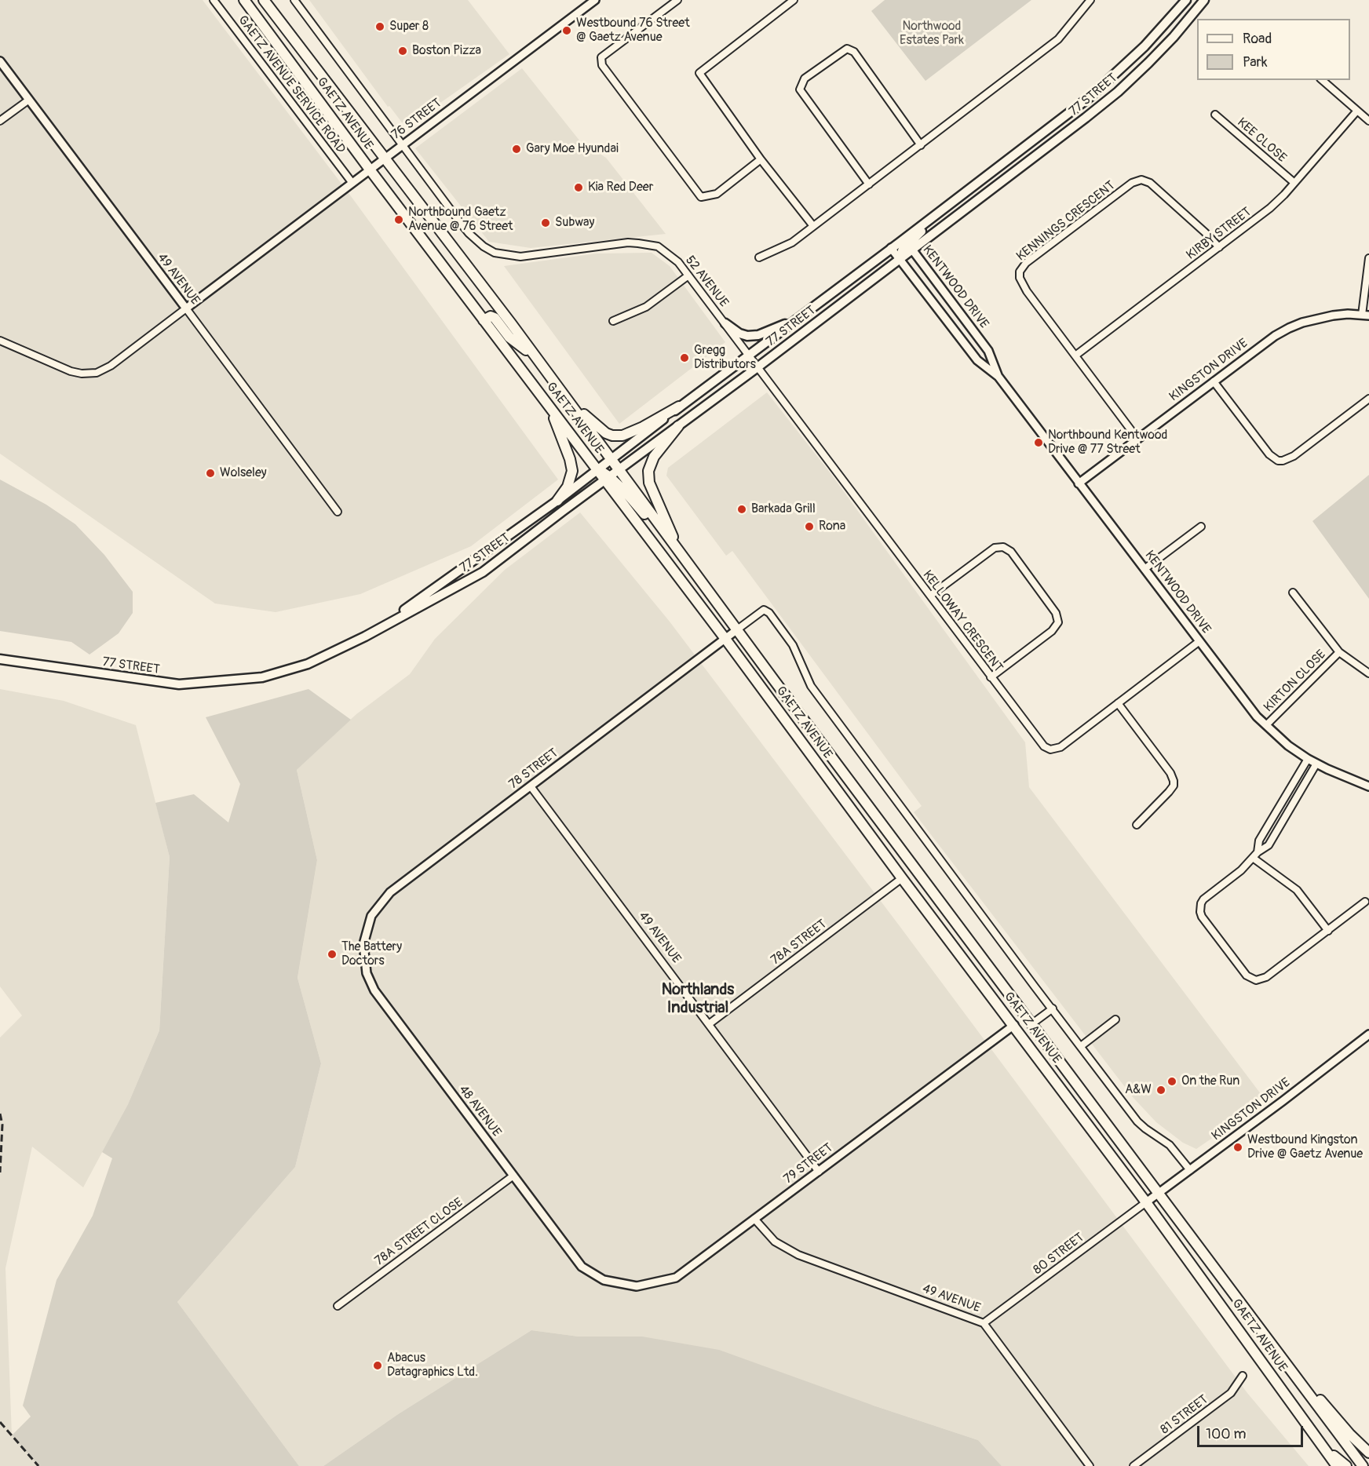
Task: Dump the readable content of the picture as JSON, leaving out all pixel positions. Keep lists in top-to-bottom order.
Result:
{
  "streets": {
    "main road": ["77 STREET", "GAETZ AVENUE"],
    "street": [
      "GAETZ AVENUE SERVICE ROAD",
      "76 STREET",
      "KEE CLOSE",
      "KENNINGS CRESCENT",
      "KIRBY STREET",
      "49 AVENUE",
      "52 AVENUE",
      "KENTWOOD DRIVE",
      "KINGSTON DRIVE",
      "KELLOWAY CRESCENT",
      "KIRTON CLOSE",
      "78 STREET",
      "78A STREET",
      "48 AVENUE",
      "79 STREET",
      "78A STREET CLOSE",
      "80 STREET",
      "81 STREET"
    ]
  },
  "crossings": [
    ["GAETZ AVENUE SERVICE ROAD", "76 STREET"],
    ["77 STREET", "GAETZ AVENUE"],
    ["77 STREET", "52 AVENUE"],
    ["77 STREET", "KENTWOOD DRIVE"],
    ["77 STREET", "KELLOWAY CRESCENT"],
    ["GAETZ AVENUE", "76 STREET"],
    ["GAETZ AVENUE", "KINGSTON DRIVE"],
    ["GAETZ AVENUE", "78 STREET"],
    ["GAETZ AVENUE", "78A STREET"],
    ["GAETZ AVENUE", "79 STREET"],
    ["GAETZ AVENUE", "80 STREET"],
    ["76 STREET", "49 AVENUE"],
    ["76 STREET", "52 AVENUE"],
    ["KEE CLOSE", "KIRBY STREET"],
    ["KENNINGS CRESCENT", "KIRBY STREET"],
    ["KENNINGS CRESCENT", "KINGSTON DRIVE"],
    ["49 AVENUE", "78 STREET"],
    ["49 AVENUE", "78A STREET"],
    ["49 AVENUE", "79 STREET"],
    ["49 AVENUE", "80 STREET"],
    ["52 AVENUE", "KELLOWAY CRESCENT"],
    ["KENTWOOD DRIVE", "KINGSTON DRIVE"],
    ["KENTWOOD DRIVE", "KELLOWAY CRESCENT"],
    ["KENTWOOD DRIVE", "KIRTON CLOSE"],
    ["KINGSTON DRIVE", "80 STREET"],
    ["78 STREET", "48 AVENUE"],
    ["48 AVENUE", "79 STREET"],
    ["48 AVENUE", "78A STREET CLOSE"]
  ],
  "districts": ["Northlands Industrial"],
  "parks": ["Northwood Estates Park"],
  "places": [
    "Super 8",
    "Westbound 76 Street @ Gaetz Avenue",
    "Boston Pizza",
    "Gary Moe Hyundai",
    "Kia Red Deer",
    "Northbound Gaetz Avenue @ 76 Street",
    "Subway",
    "Gregg Distributors",
    "Northbound Kentwood Drive @ 77 Street",
    "Wolseley",
    "Barkada Grill",
    "Rona",
    "The Battery Doctors",
    "On the Run",
    "A&W",
    "Westbound Kingston Drive @ Gaetz Avenue",
    "Abacus Datagraphics Ltd."
  ],
  "legend": ["Road", "Park"],
  "scale_bar": "100 m"
}
